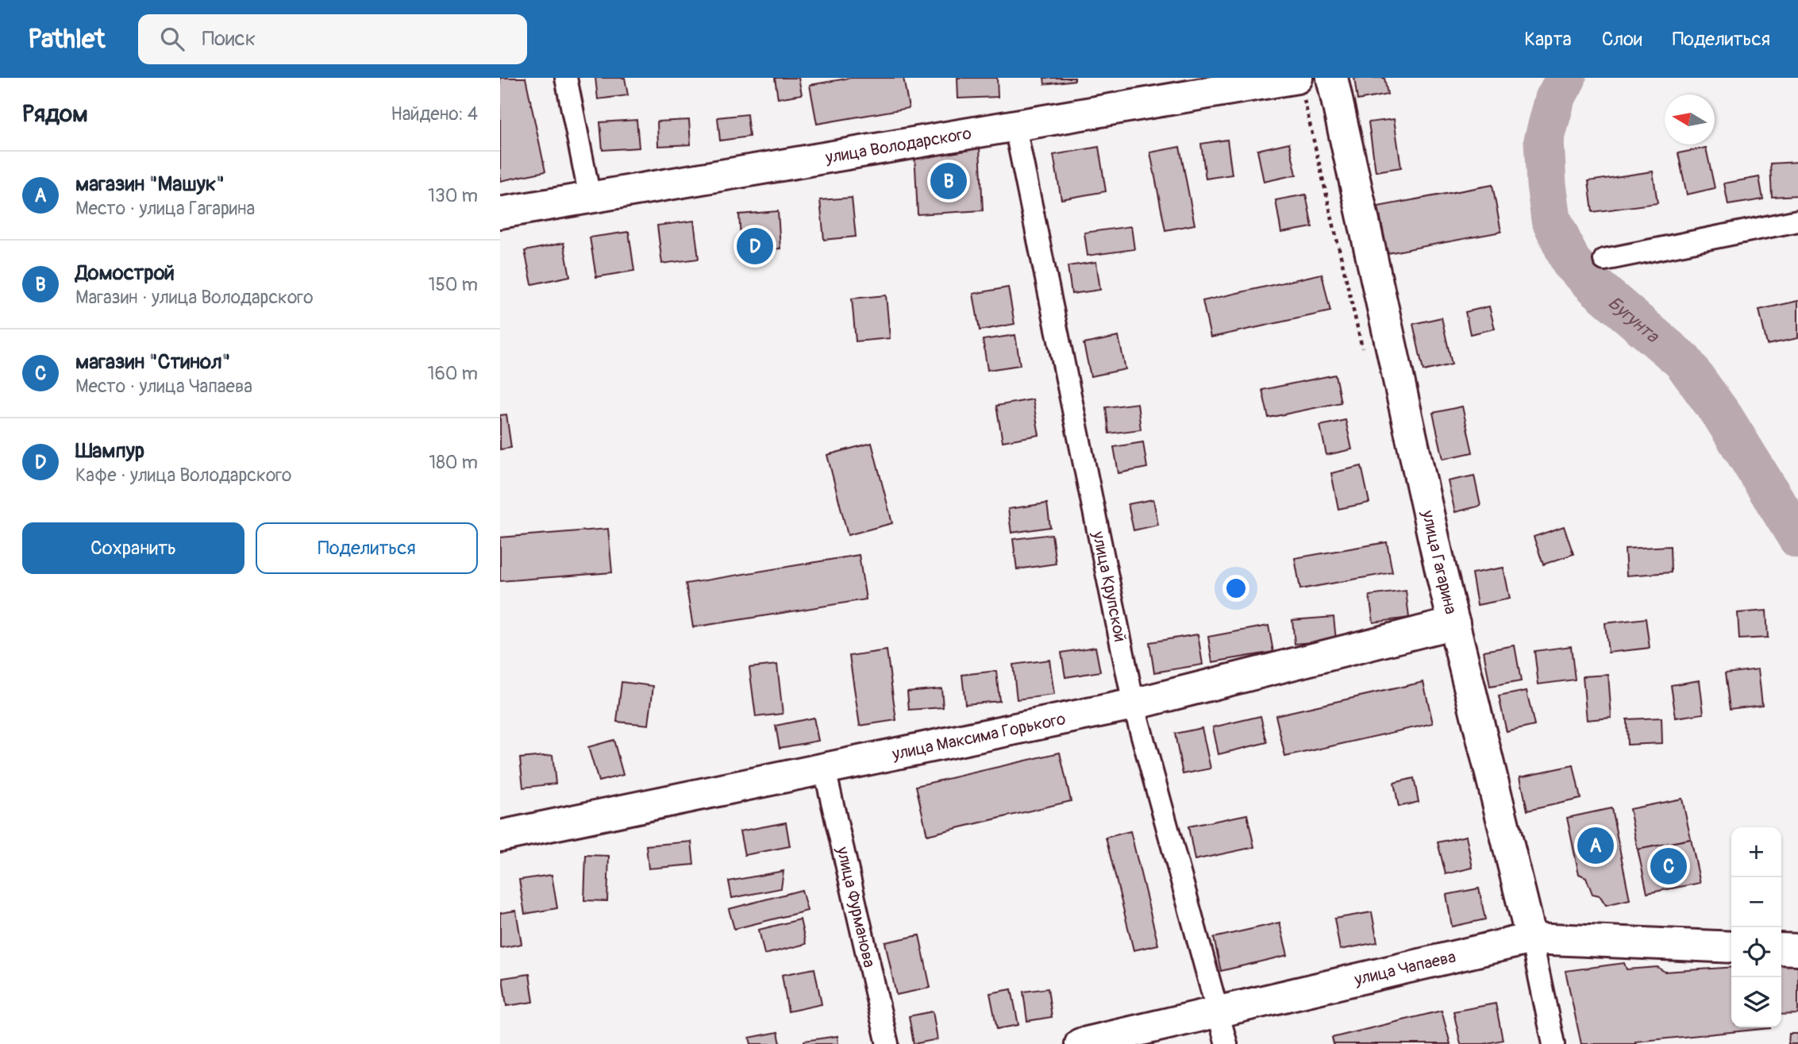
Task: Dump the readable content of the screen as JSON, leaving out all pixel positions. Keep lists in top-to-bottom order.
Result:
{
  "streets": {
    "main road": [
      "улица Володарского",
      "улица Гагарина",
      "улица Максима Горького",
      "улица Чапаева"
    ],
    "street": ["улица Крупской", "улица Фурманова"]
  },
  "crossings": [
    ["улица Володарского", "улица Крупской"],
    ["улица Гагарина", "улица Максима Горького"],
    ["улица Гагарина", "улица Чапаева"],
    ["улица Крупской", "улица Максима Горького"],
    ["улица Крупской", "улица Чапаева"],
    ["улица Максима Горького", "улица Фурманова"]
  ],
  "water": ["Бугунта"],
  "north": "left",
  "page": {
    "header": "Pathlet",
    "search": "Поиск",
    "nav": ["Карта", "Слои", "Поделиться"],
    "heading": ["Рядом", "Найдено: 4"],
    "list": [
      {
        "mark": "A",
        "name": "магазин \"Машук\"",
        "note": "Место · улица Гагарина",
        "value": "130 m"
      },
      {
        "mark": "B",
        "name": "Домострой",
        "note": "Магазин · улица Володарского",
        "value": "150 m"
      },
      {
        "mark": "C",
        "name": "магазин \"Стинол\"",
        "note": "Место · улица Чапаева",
        "value": "160 m"
      },
      {
        "mark": "D",
        "name": "Шампур",
        "note": "Кафе · улица Володарского",
        "value": "180 m"
      }
    ],
    "pins": [
      "B",
      "D",
      "A",
      "C"
    ],
    "buttons": ["Сохранить", "Поделиться"],
    "map_buttons": ["+", "−"]
  }
}
